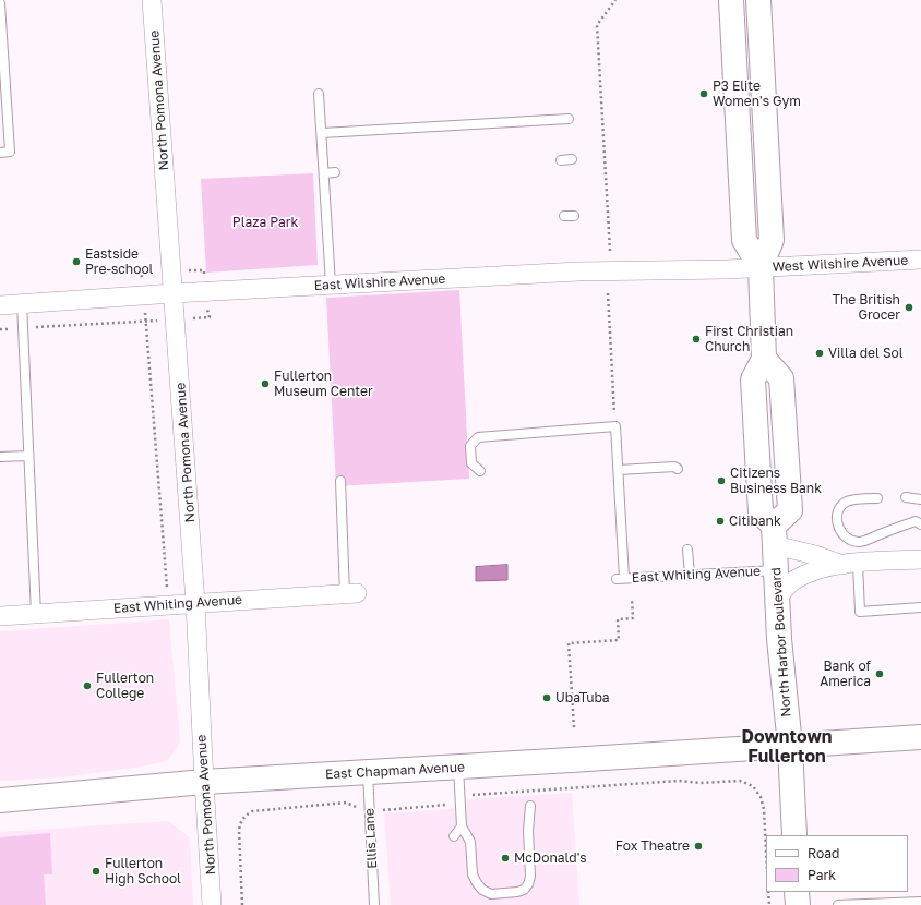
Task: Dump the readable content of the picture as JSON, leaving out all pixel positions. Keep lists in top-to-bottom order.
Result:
{
  "streets": {
    "main road": ["North Harbor Boulevard", "East Chapman Avenue"],
    "street": [
      "North Pomona Avenue",
      "West Wilshire Avenue",
      "East Wilshire Avenue",
      "East Whiting Avenue"
    ],
    "lane": ["Ellis Lane"]
  },
  "crossings": [
    ["North Pomona Avenue", "East Wilshire Avenue"],
    ["North Pomona Avenue", "East Whiting Avenue"],
    ["North Pomona Avenue", "East Chapman Avenue"],
    ["West Wilshire Avenue", "East Wilshire Avenue"],
    ["East Whiting Avenue", "North Harbor Boulevard"],
    ["North Harbor Boulevard", "East Chapman Avenue"],
    ["East Chapman Avenue", "Ellis Lane"]
  ],
  "districts": ["Downtown Fullerton"],
  "parks": ["Plaza Park"],
  "places": [
    "P3 Elite Women's Gym",
    "Eastside Pre-school",
    "The British Grocer",
    "First Christian Church",
    "Villa del Sol",
    "Fullerton Museum Center",
    "Citizens Business Bank",
    "Citibank",
    "Bank of America",
    "Fullerton College",
    "UbaTuba",
    "Fox Theatre",
    "McDonald's",
    "Fullerton High School"
  ],
  "legend": ["Road", "Park"]
}
